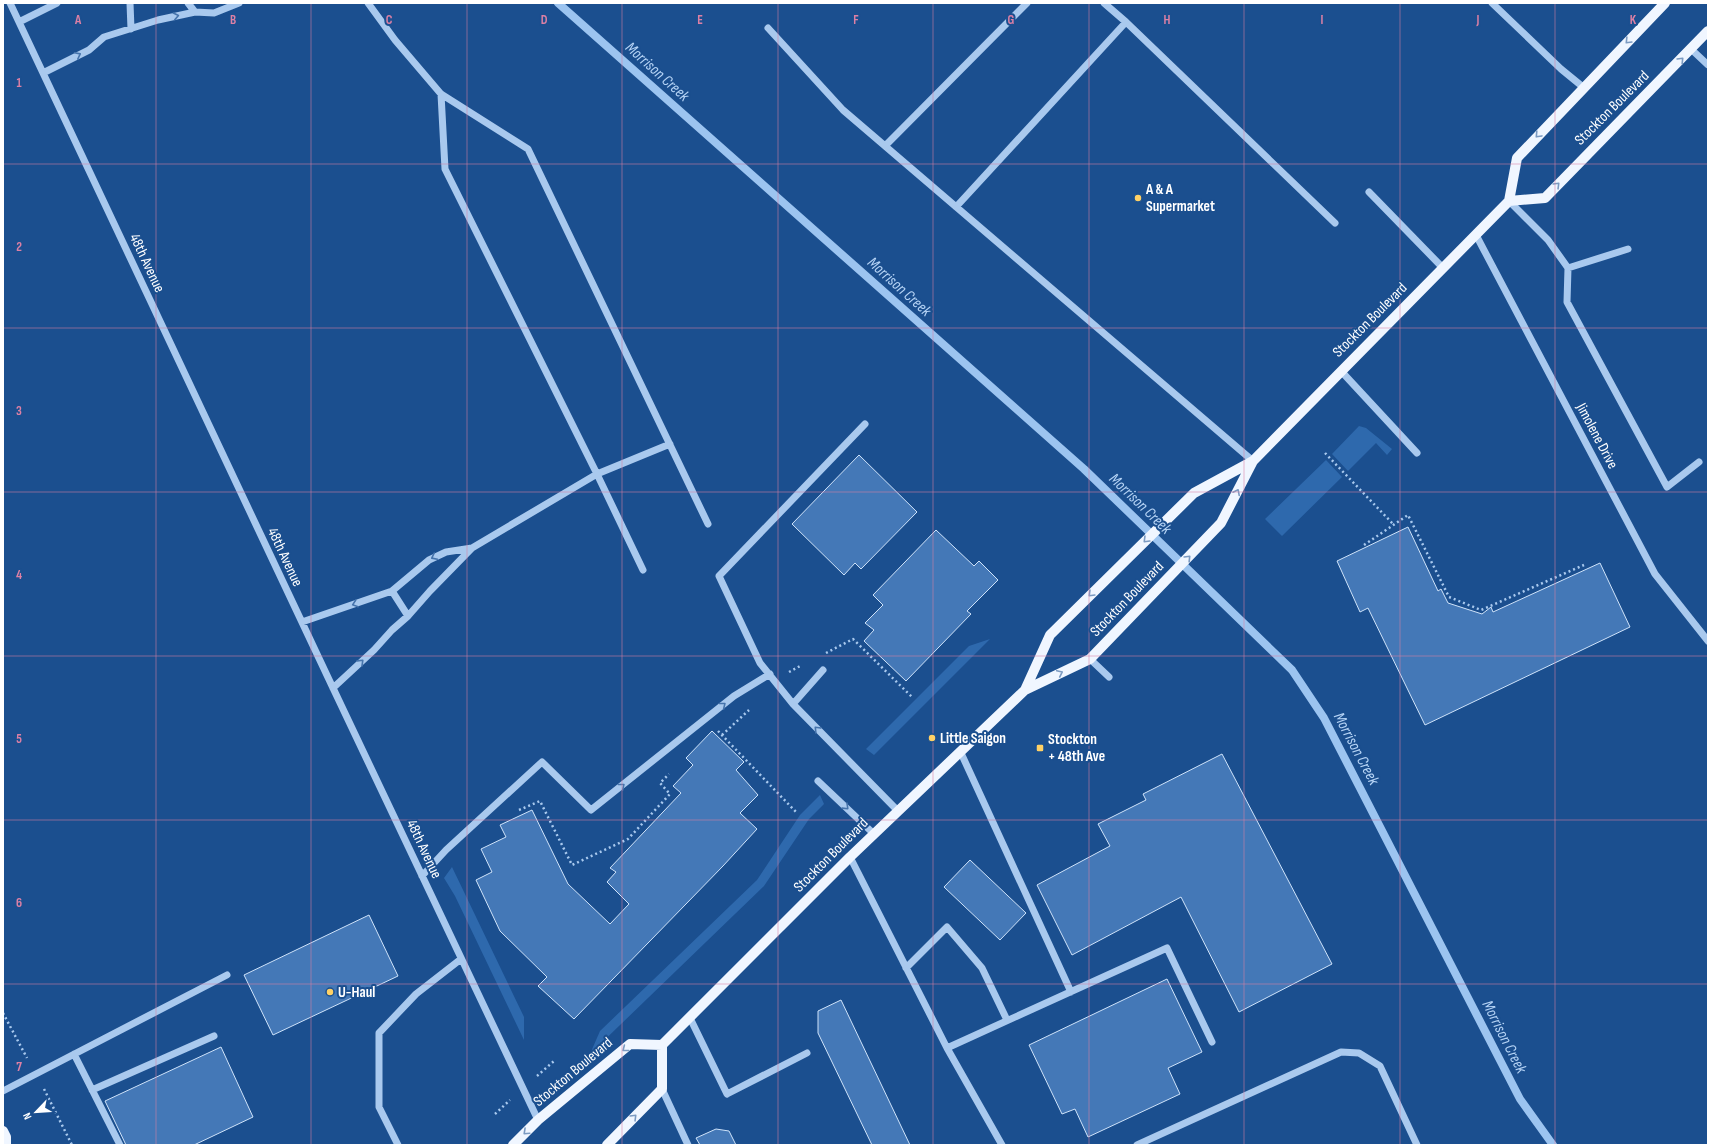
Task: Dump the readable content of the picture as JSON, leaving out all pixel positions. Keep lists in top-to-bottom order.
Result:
{
  "streets": {
    "main road": ["Stockton Boulevard"],
    "street": ["48th Avenue", "Jimolene Drive"]
  },
  "crossings": [
    ["Stockton Boulevard", "48th Avenue"],
    ["Stockton Boulevard", "Jimolene Drive"]
  ],
  "water": ["Morrison Creek"],
  "places": {
    "other": ["A & A Supermarket", "Little Saigon", "U-Haul"],
    "transit": ["Stockton + 48th Ave"]
  },
  "north": "bottom left",
  "grid": {
    "columns": [
      "A",
      "B",
      "C",
      "D",
      "E",
      "F",
      "G",
      "H",
      "I",
      "J",
      "K"
    ],
    "rows": [
      "1",
      "2",
      "3",
      "4",
      "5",
      "6",
      "7"
    ]
  }
}
